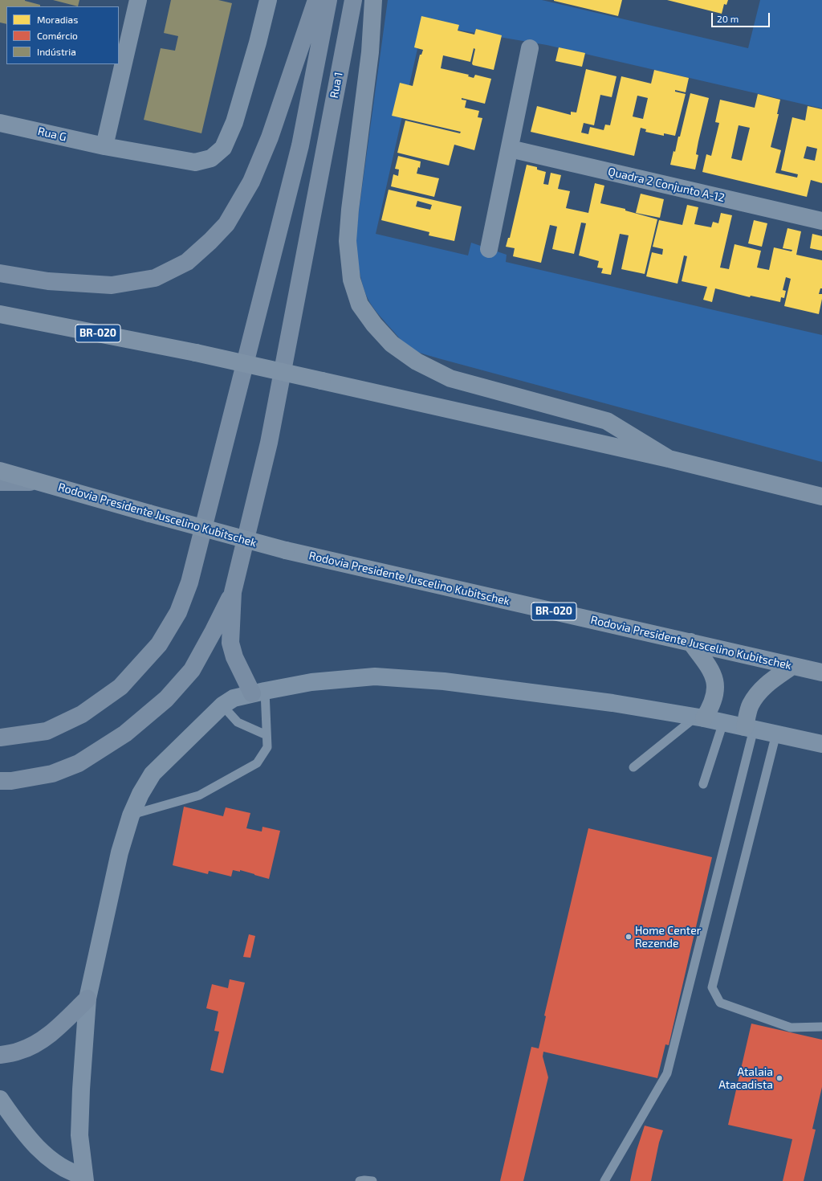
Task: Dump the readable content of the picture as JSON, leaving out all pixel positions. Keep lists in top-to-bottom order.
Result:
{
  "streets": {
    "highway": ["BR-020", "Rodovia Presidente Juscelino Kubitschek"],
    "main road": ["Rua 1"],
    "street": ["Rua G", "Quadra 2 Conjunto A-12"]
  },
  "places": ["Home Center Rezende", "Atalaia Atacadista"],
  "legend": ["Moradias", "Comércio", "Indústria"],
  "scale_bar": "20 m"
}
